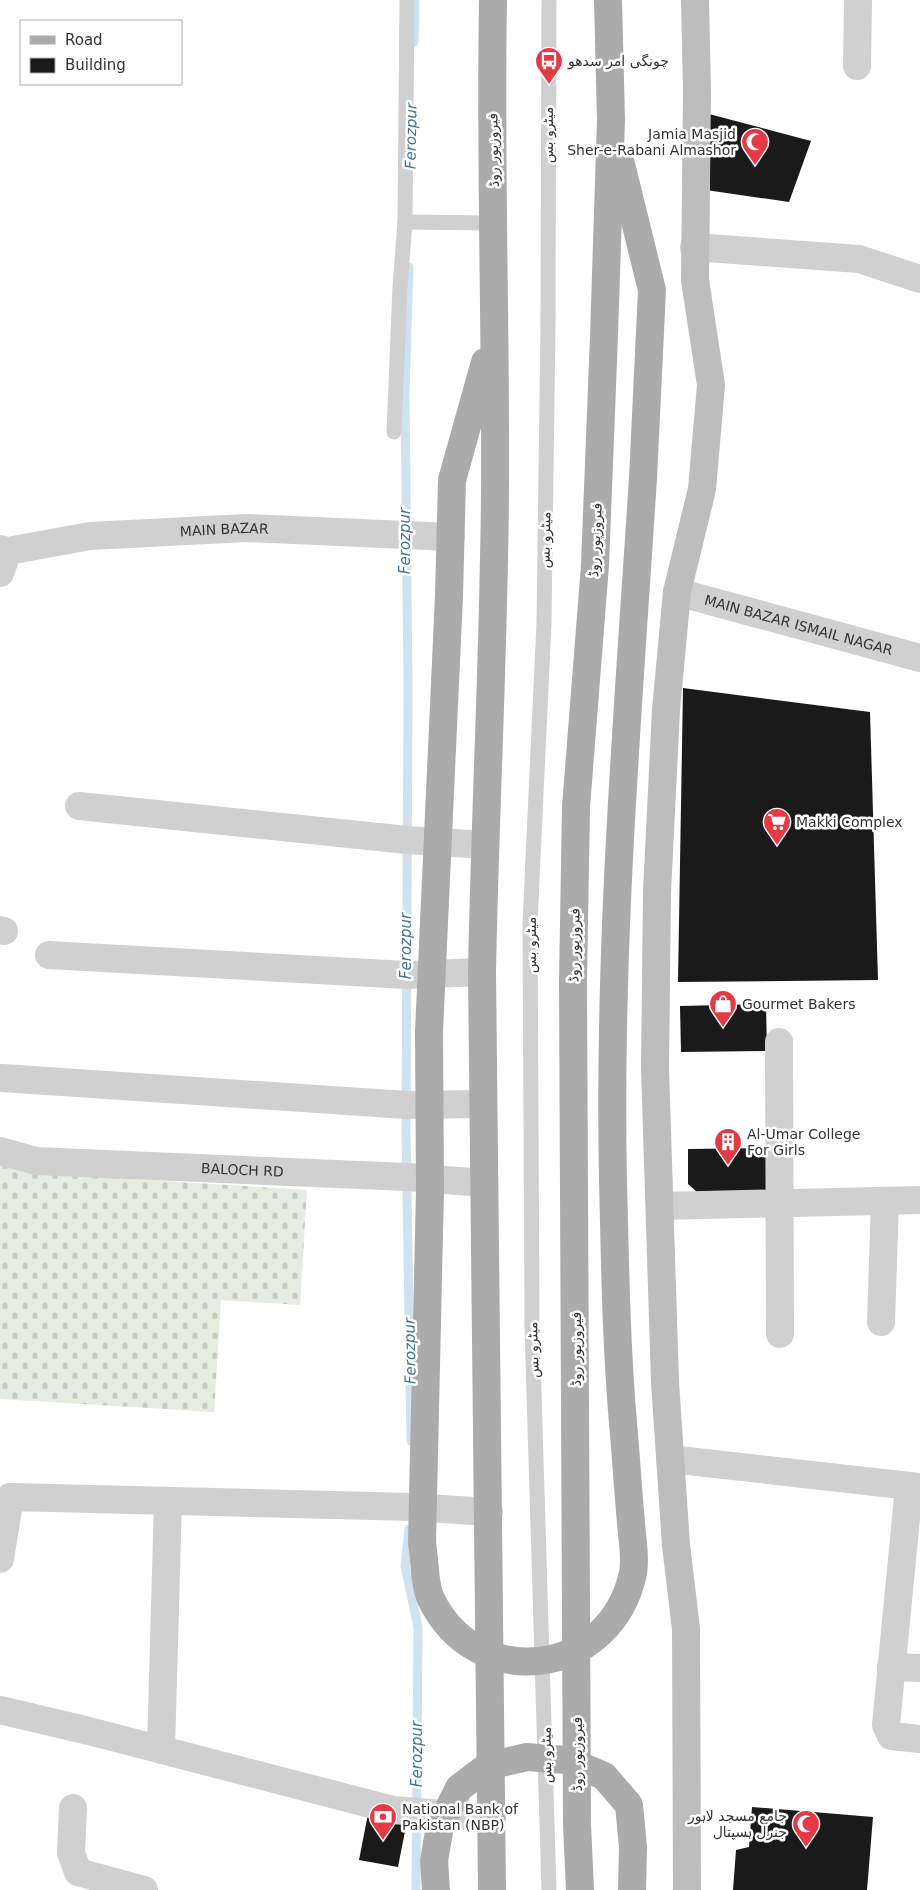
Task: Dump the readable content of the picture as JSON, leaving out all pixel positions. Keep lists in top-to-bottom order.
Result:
{
  "streets": {
    "main road": ["فیروزپور روڈ"],
    "street": ["MAIN BAZAR", "MAIN BAZAR ISMAIL NAGAR", "BALOCH RD"],
    "lane": ["میٹرو بس"]
  },
  "crossings": [
    ["فیروزپور روڈ", "BALOCH RD"]
  ],
  "water": ["Ferozpur"],
  "places": {
    "bus stop": ["چونگی امر سدھو"],
    "mosque": ["Jamia Masjid Sher-e-Rabani Almashor", "جامع مسجد لاہور جنرل ہسپتال"],
    "supermarket": ["Makki Complex"],
    "shop": ["Gourmet Bakers"],
    "building": ["Al-Umar College For Girls"],
    "bank": ["National Bank of Pakistan (NBP)"]
  },
  "legend": ["Road", "Building"]
}
